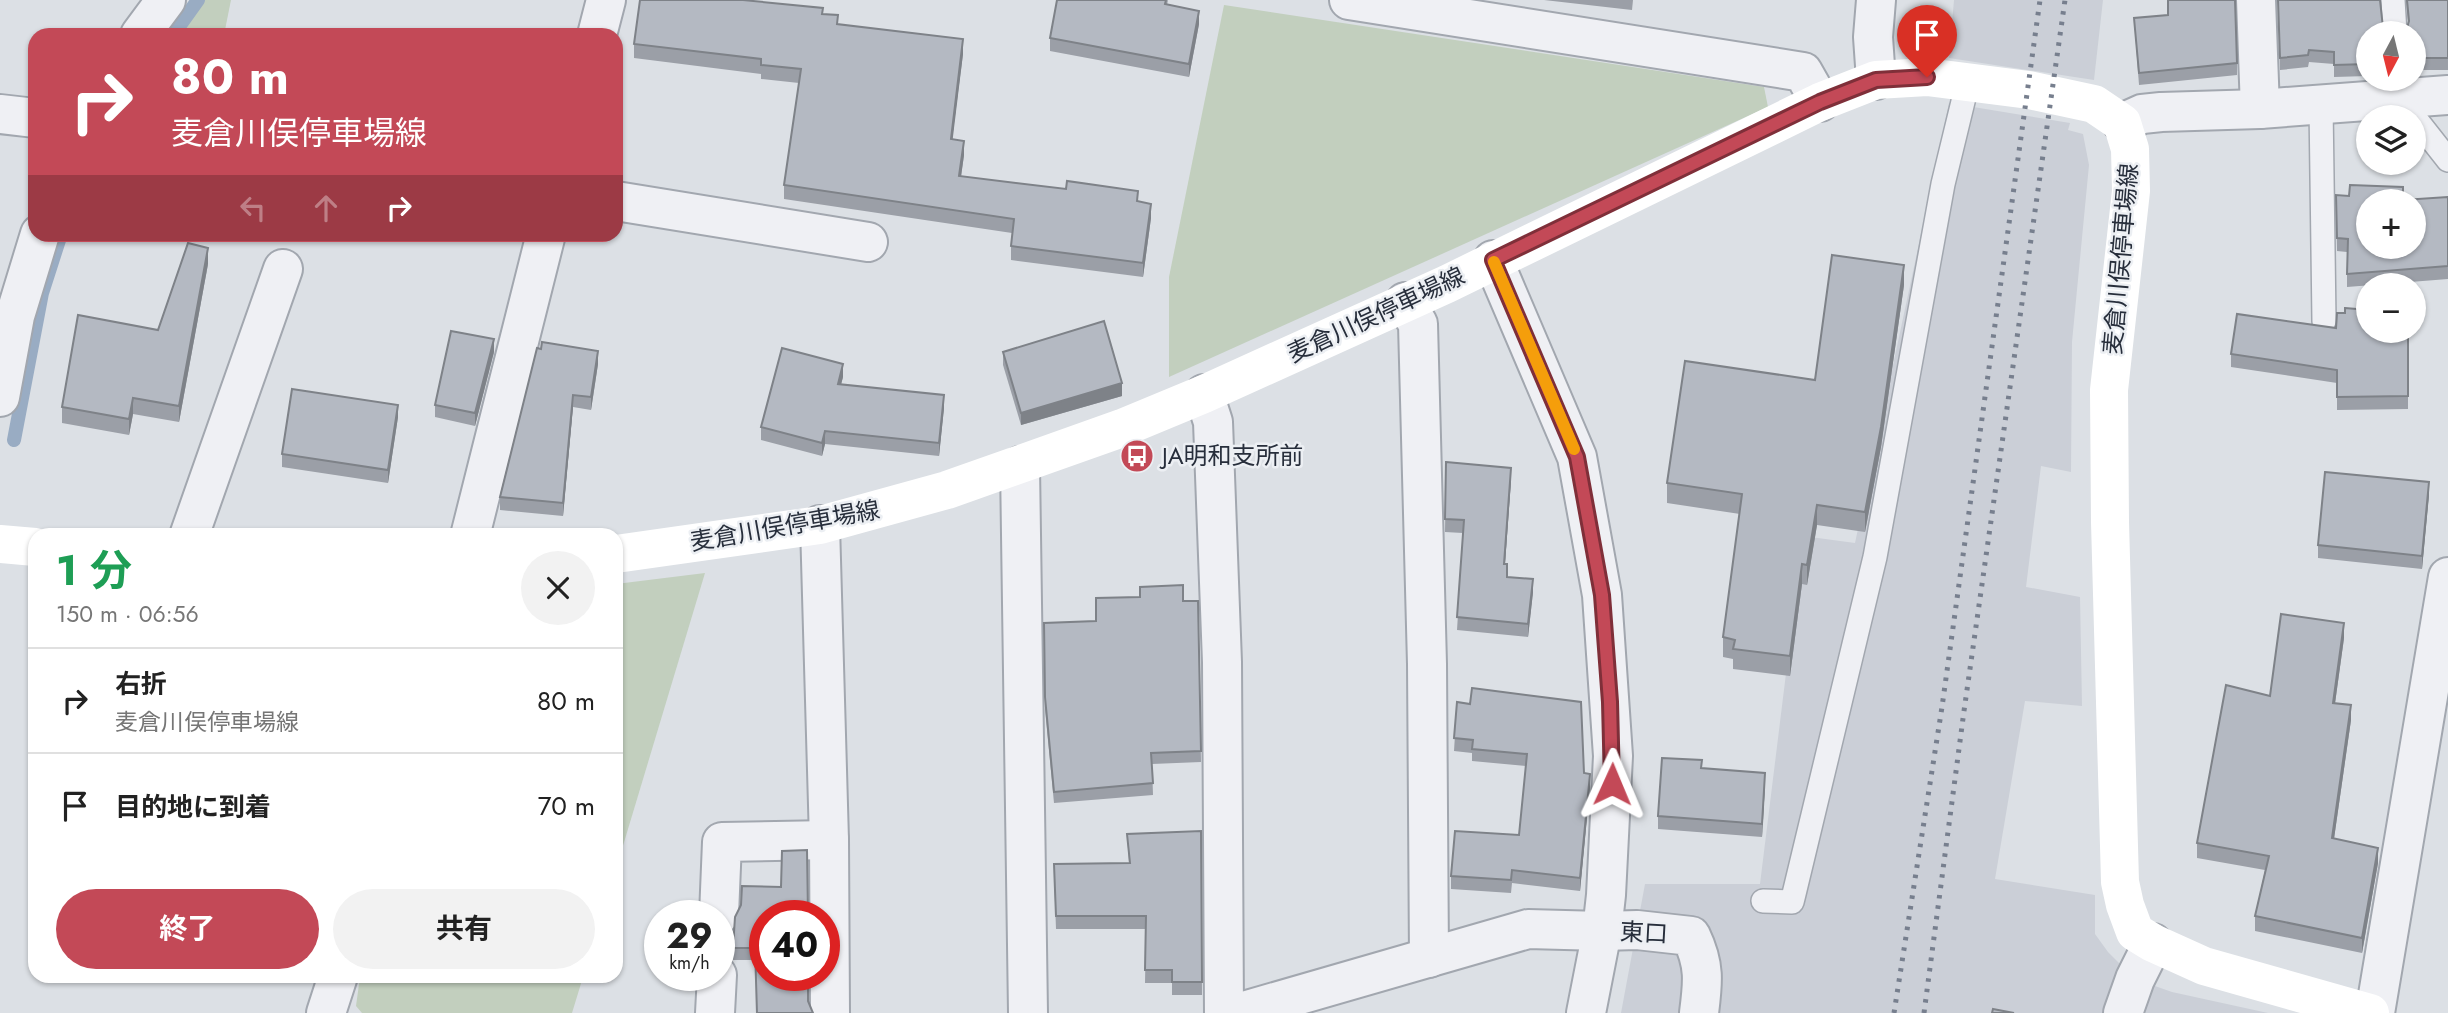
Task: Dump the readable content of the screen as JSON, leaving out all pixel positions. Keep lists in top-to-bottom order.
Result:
{
  "streets": {
    "main road": ["麦倉川俣停車場線"],
    "street": ["東口"]
  },
  "places": {
    "bus stop": ["JA明和支所前"]
  },
  "north": "bottom",
  "page": {
    "map_buttons": ["+", "−"],
    "turn": ["80 m", "麦倉川俣停車場線"],
    "heading": ["1 分", "150 m · 06:56"],
    "list": [
      {
        "name": "右折",
        "note": "麦倉川俣停車場線",
        "value": "80 m"
      },
      {
        "name": "目的地に到着",
        "value": "70 m"
      }
    ],
    "buttons": ["終了", "共有"],
    "speed": "29 km/h",
    "limit": "40"
  }
}
